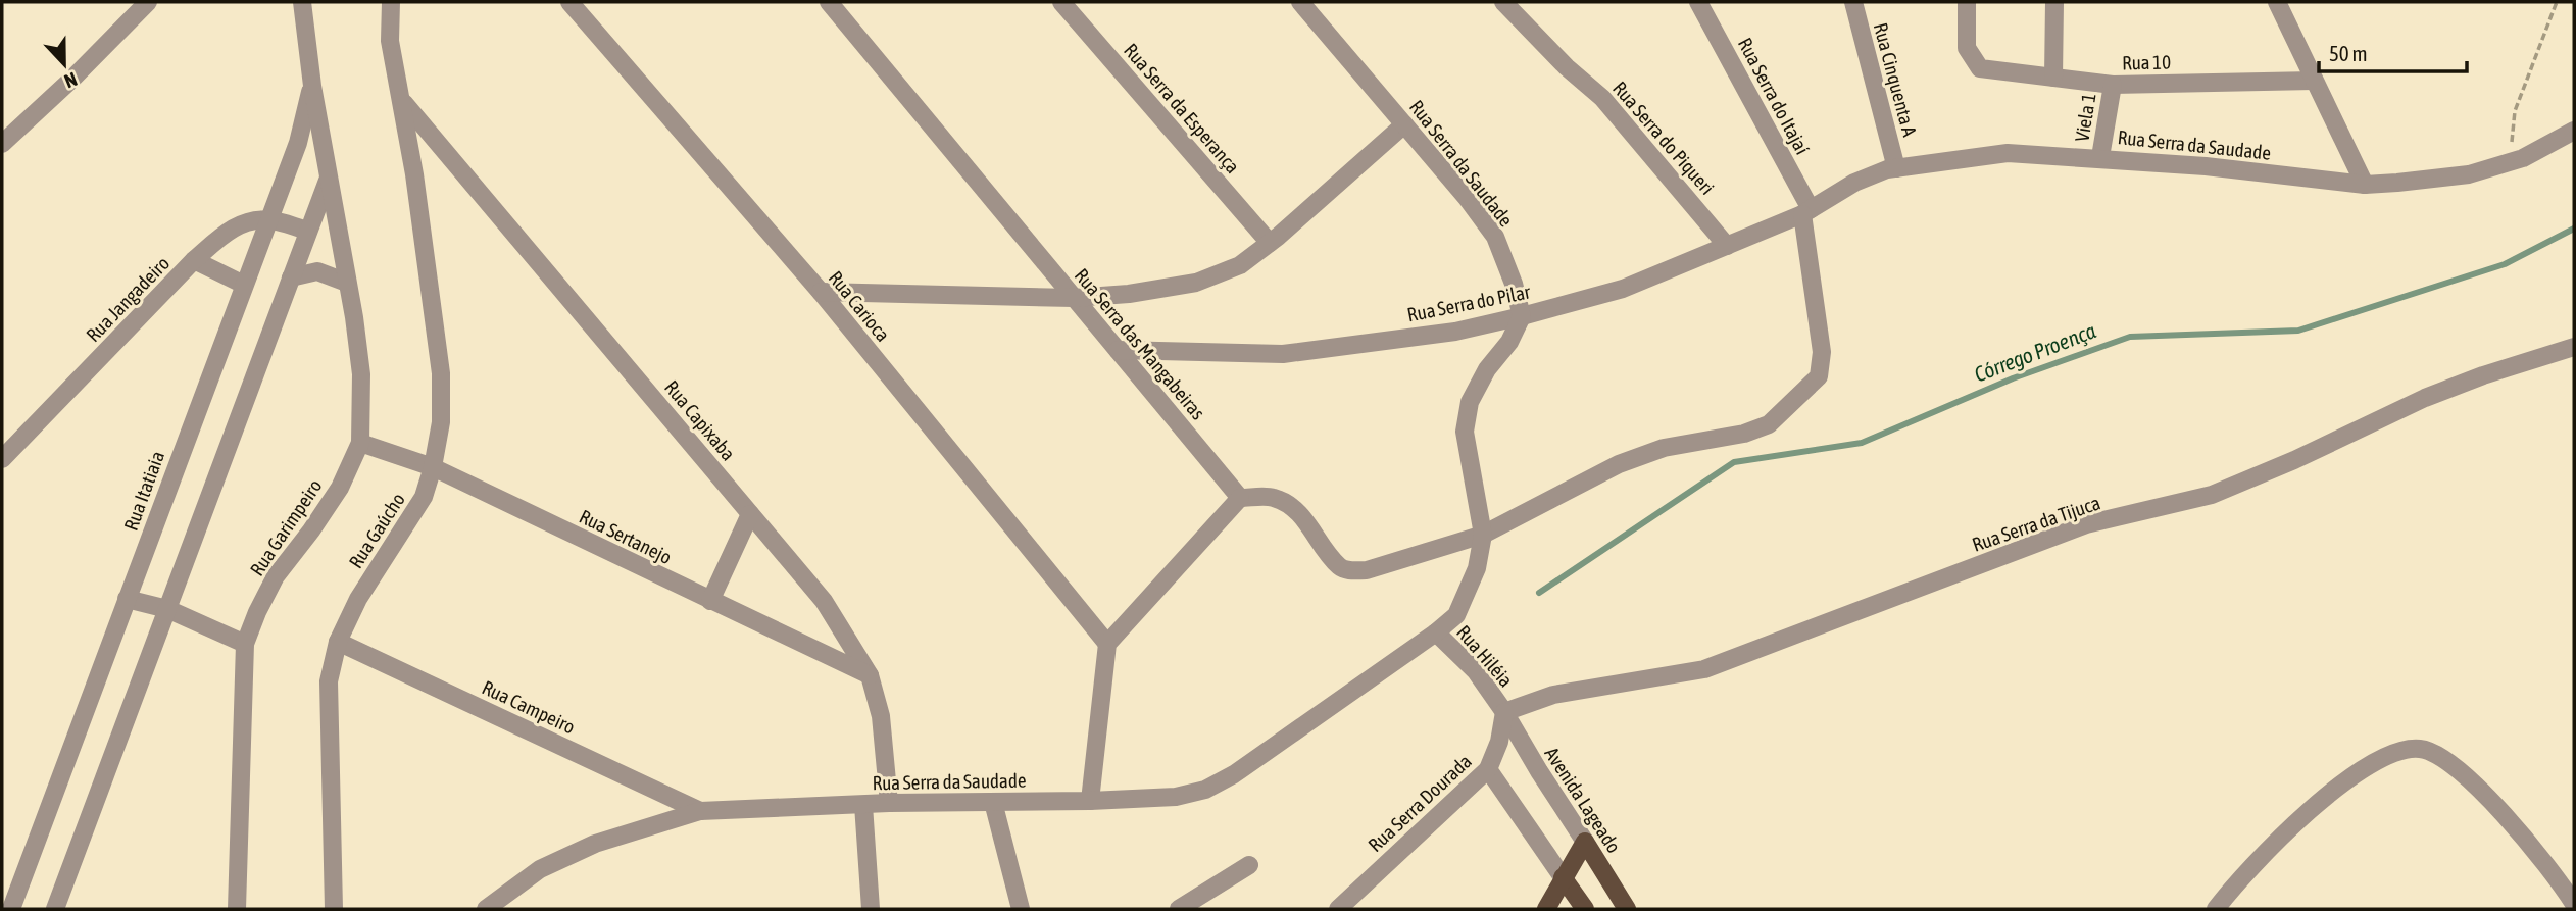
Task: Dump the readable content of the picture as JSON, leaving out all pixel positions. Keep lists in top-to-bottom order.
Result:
{
  "streets": {
    "main road": ["Avenida Lageado"],
    "street": [
      "Rua 10",
      "Rua Cinquenta A",
      "Rua Serra do Itajaí",
      "Rua Serra da Esperança",
      "Viela 1",
      "Rua Serra do Piqueri",
      "Rua Serra da Saudade",
      "Rua Jangadeiro",
      "Rua Serra do Pilar",
      "Rua Carioca",
      "Rua Serra das Mangabeiras",
      "Rua Capixaba",
      "Rua Itatiaia",
      "Rua Serra da Tijuca",
      "Rua Garimpeiro",
      "Rua Gaúcho",
      "Rua Sertanejo",
      "Rua Hiléia",
      "Rua Campeiro",
      "Rua Serra Dourada"
    ]
  },
  "crossings": [
    ["Rua 10", "Viela 1"],
    ["Rua Cinquenta A", "Rua Serra da Saudade"],
    ["Rua Serra do Itajaí", "Rua Serra da Saudade"],
    ["Rua Serra do Itajaí", "Rua Serra do Pilar"],
    ["Viela 1", "Rua Serra da Saudade"],
    ["Rua Serra do Piqueri", "Rua Serra do Pilar"],
    ["Rua Serra da Saudade", "Rua Serra do Pilar"],
    ["Rua Serra da Saudade", "Rua Capixaba"],
    ["Rua Serra da Saudade", "Rua Hiléia"],
    ["Rua Serra da Saudade", "Rua Campeiro"],
    ["Rua Jangadeiro", "Rua Itatiaia"],
    ["Rua Serra do Pilar", "Rua Serra das Mangabeiras"],
    ["Rua Capixaba", "Rua Gaúcho"],
    ["Rua Capixaba", "Rua Sertanejo"],
    ["Rua Itatiaia", "Rua Garimpeiro"],
    ["Rua Serra da Tijuca", "Rua Hiléia"],
    ["Rua Serra da Tijuca", "Avenida Lageado"],
    ["Rua Serra da Tijuca", "Rua Serra Dourada"],
    ["Rua Garimpeiro", "Rua Sertanejo"],
    ["Rua Gaúcho", "Rua Sertanejo"],
    ["Rua Gaúcho", "Rua Campeiro"],
    ["Rua Hiléia", "Avenida Lageado"],
    ["Rua Hiléia", "Rua Serra Dourada"],
    ["Avenida Lageado", "Rua Serra Dourada"]
  ],
  "water": ["Córrego Proença"],
  "scale_bar": "50 m",
  "north": "bottom"
}
